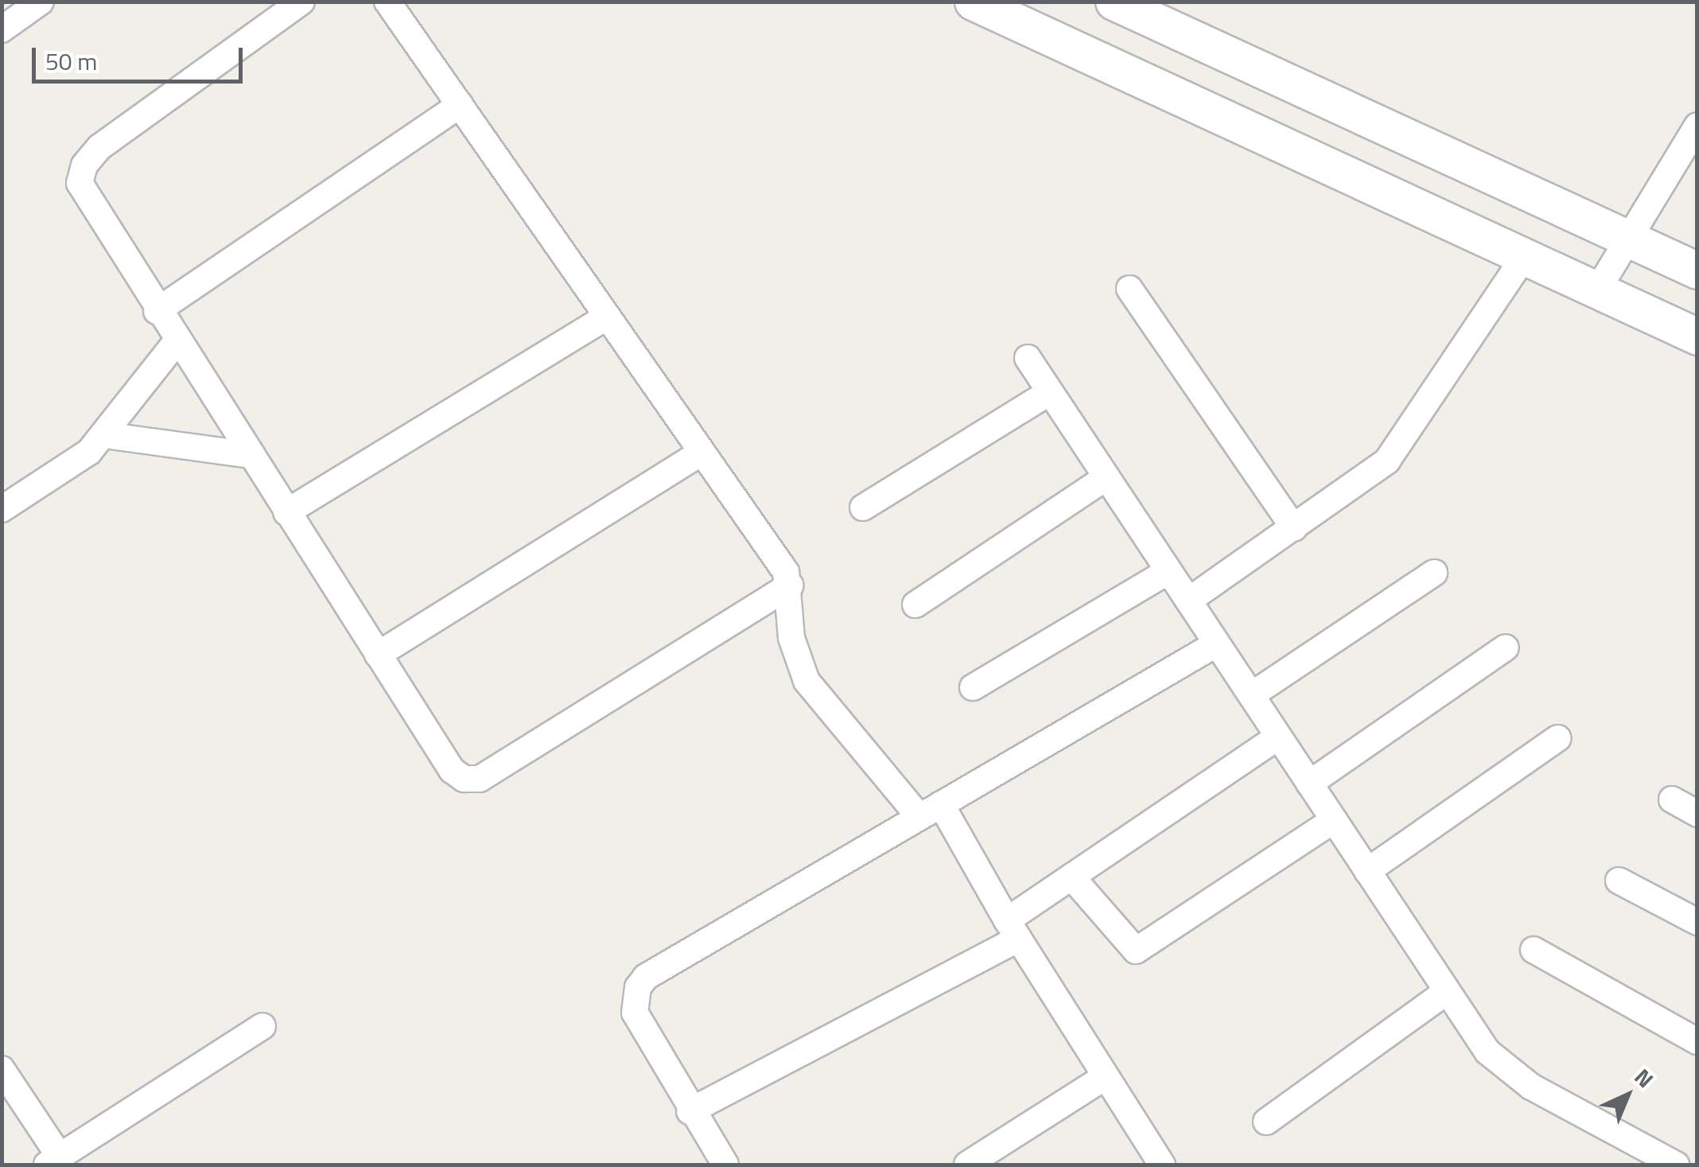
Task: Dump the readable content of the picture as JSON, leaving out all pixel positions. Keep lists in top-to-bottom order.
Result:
{
  "scale_bar": "50 m",
  "north": "top right"
}
